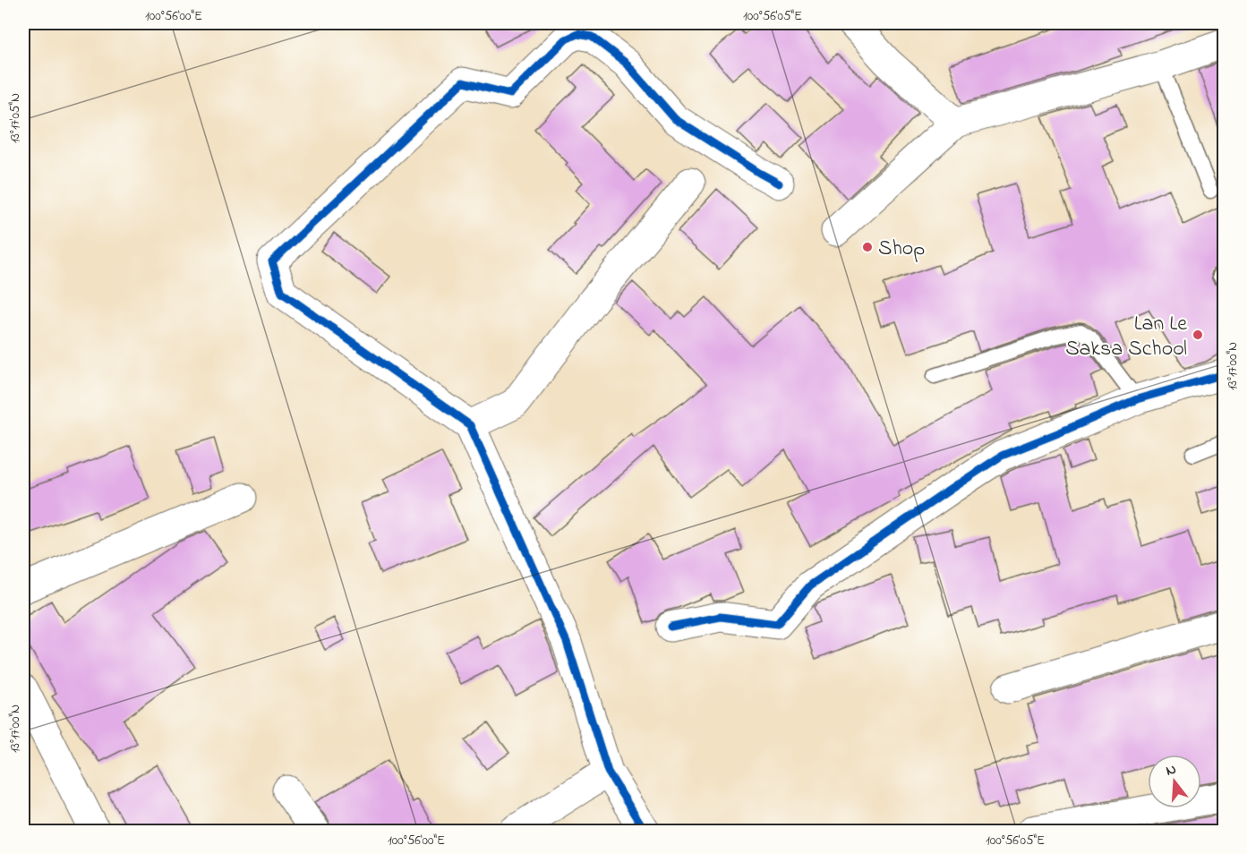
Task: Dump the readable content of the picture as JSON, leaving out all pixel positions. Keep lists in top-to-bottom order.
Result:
{
  "places": ["Shop", "Lan Le Saksa School"],
  "north": "top",
  "coordinates": [
    "100°56'00\"E",
    "100°56'05\"E",
    "13°17'05\"N",
    "13°17'00\"N"
  ]
}
